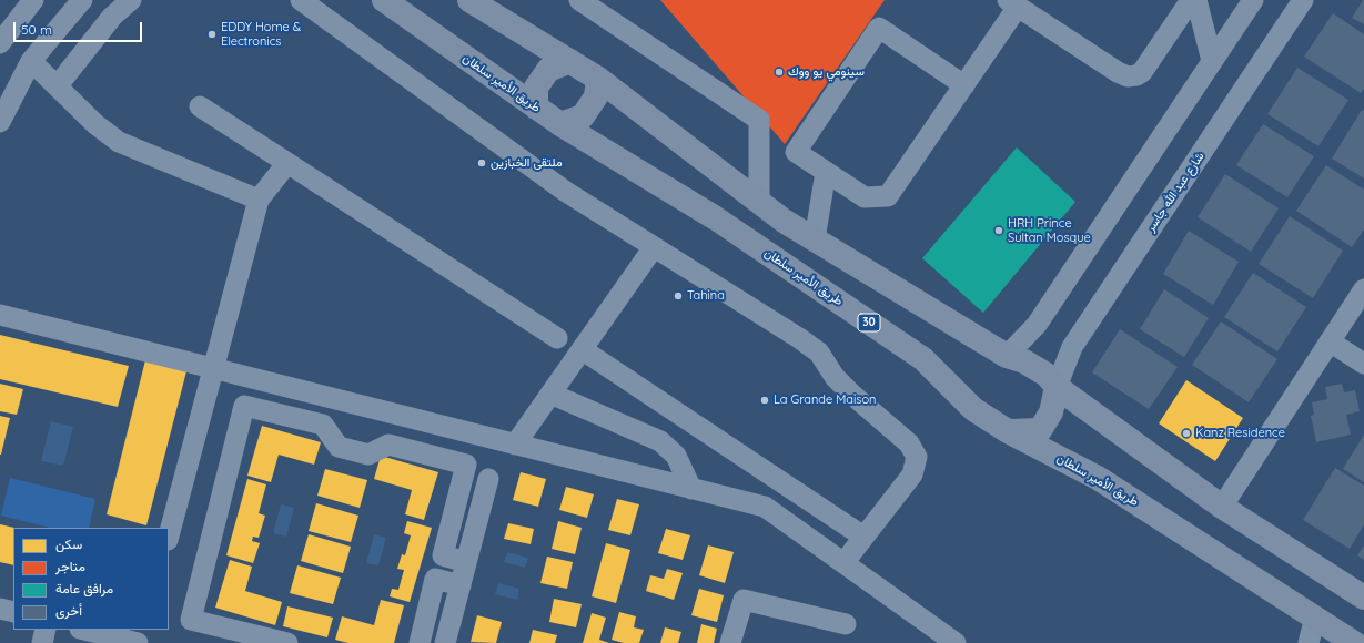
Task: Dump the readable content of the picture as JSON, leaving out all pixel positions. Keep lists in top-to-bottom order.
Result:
{
  "streets": {
    "main road": ["طريق الأمير سلطان", "30"],
    "street": ["شارع عبد الله جاسر"]
  },
  "places": [
    "EDDY Home & Electronics",
    "سينومي يو ووك",
    "ملتقى الخبازين",
    "HRH Prince Sultan Mosque",
    "Tahina",
    "La Grande Maison",
    "Kanz Residence"
  ],
  "legend": [
    "سكن",
    "متاجر",
    "مرافق عامة",
    "أخرى"
  ],
  "scale_bar": "50 m"
}
